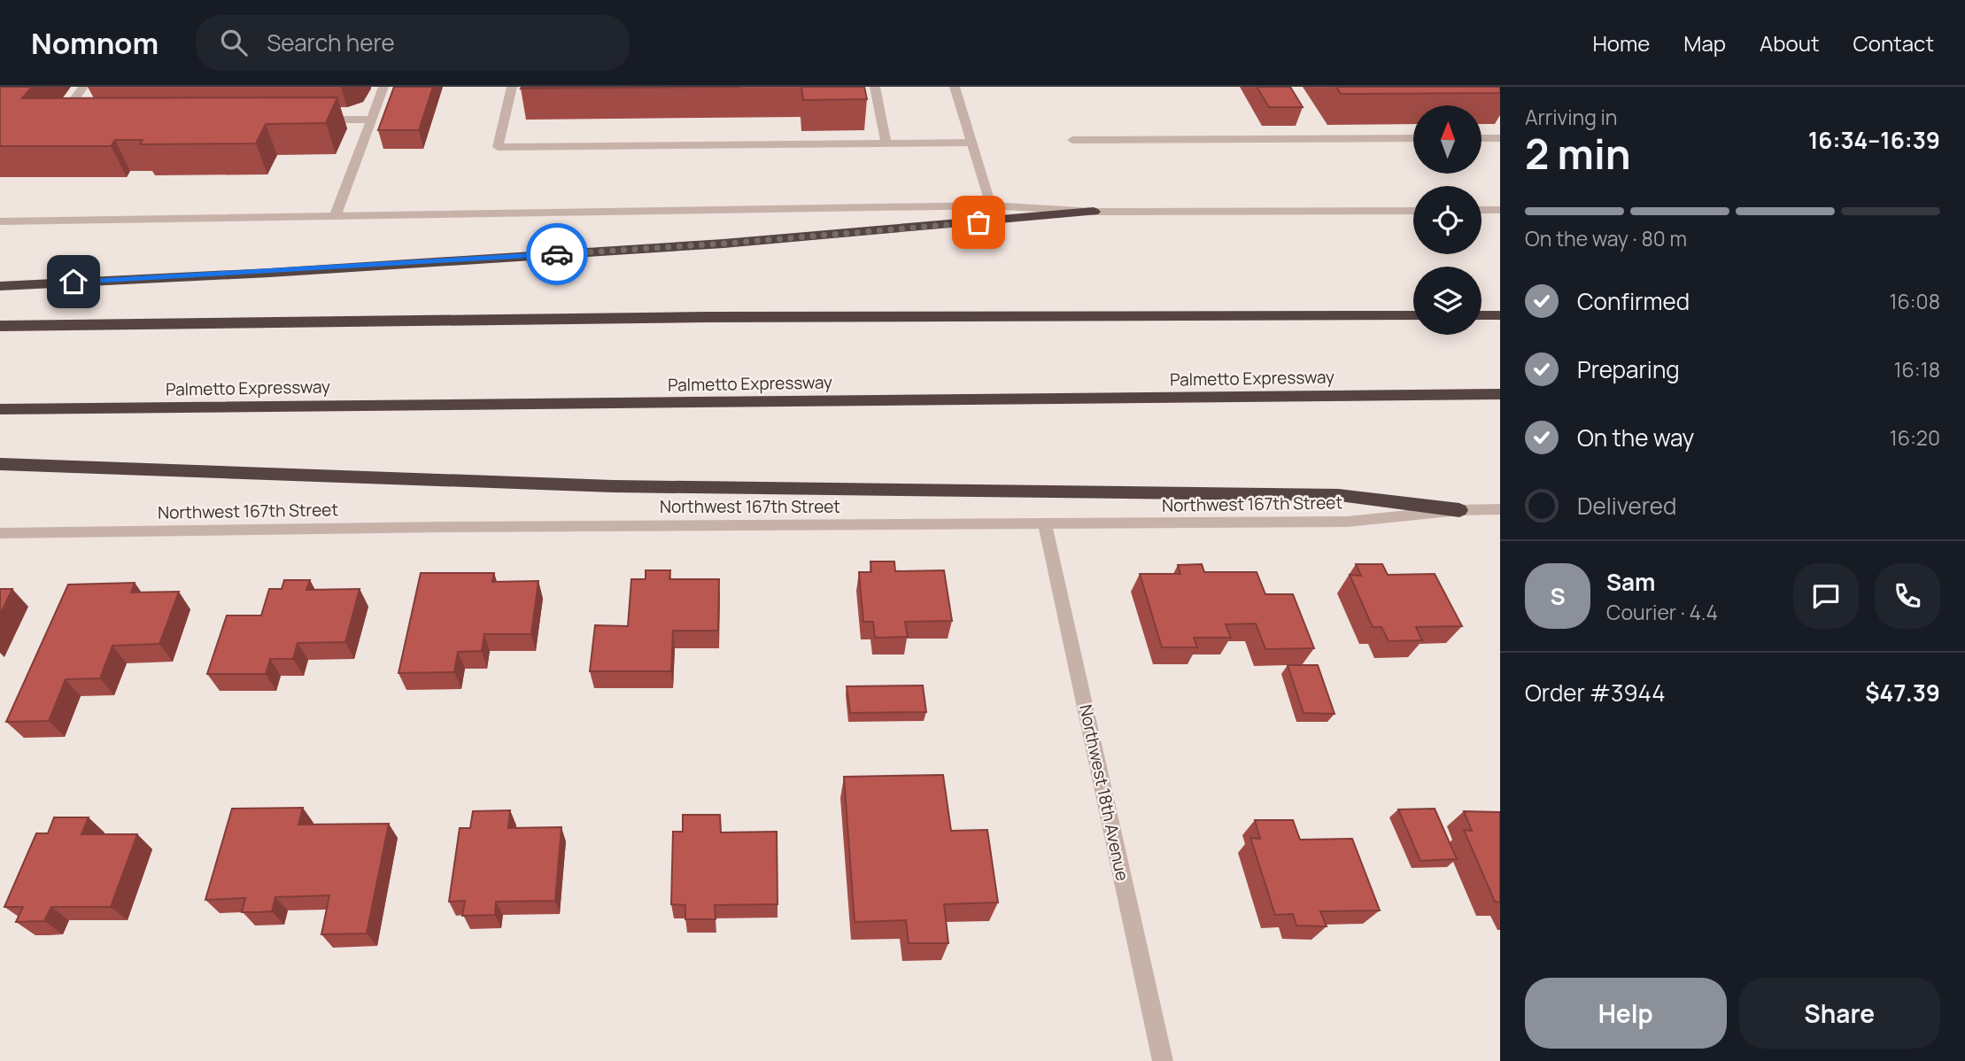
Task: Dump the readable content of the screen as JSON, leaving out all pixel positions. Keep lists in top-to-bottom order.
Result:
{
  "streets": {
    "highway": ["Palmetto Expressway"],
    "street": ["Northwest 167th Street", "Northwest 18th Avenue"]
  },
  "crossings": [
    ["Northwest 167th Street", "Northwest 18th Avenue"]
  ],
  "north": "top",
  "page": {
    "header": "Nomnom",
    "search": "Search here",
    "nav": [
      "Home",
      "Map",
      "About",
      "Contact"
    ],
    "heading": ["2 min", "Arriving in", "16:34–16:39"],
    "panel": [
      "Sam",
      "Courier · 4.4",
      "Order #3944",
      "$47.39"
    ],
    "bar": "On the way · 80 m",
    "list": [
      ["Confirmed", "16:08"],
      ["Preparing", "16:18"],
      ["On the way", "16:20"],
      "Delivered"
    ],
    "round": "S",
    "buttons": ["Help", "Share"]
  }
}
